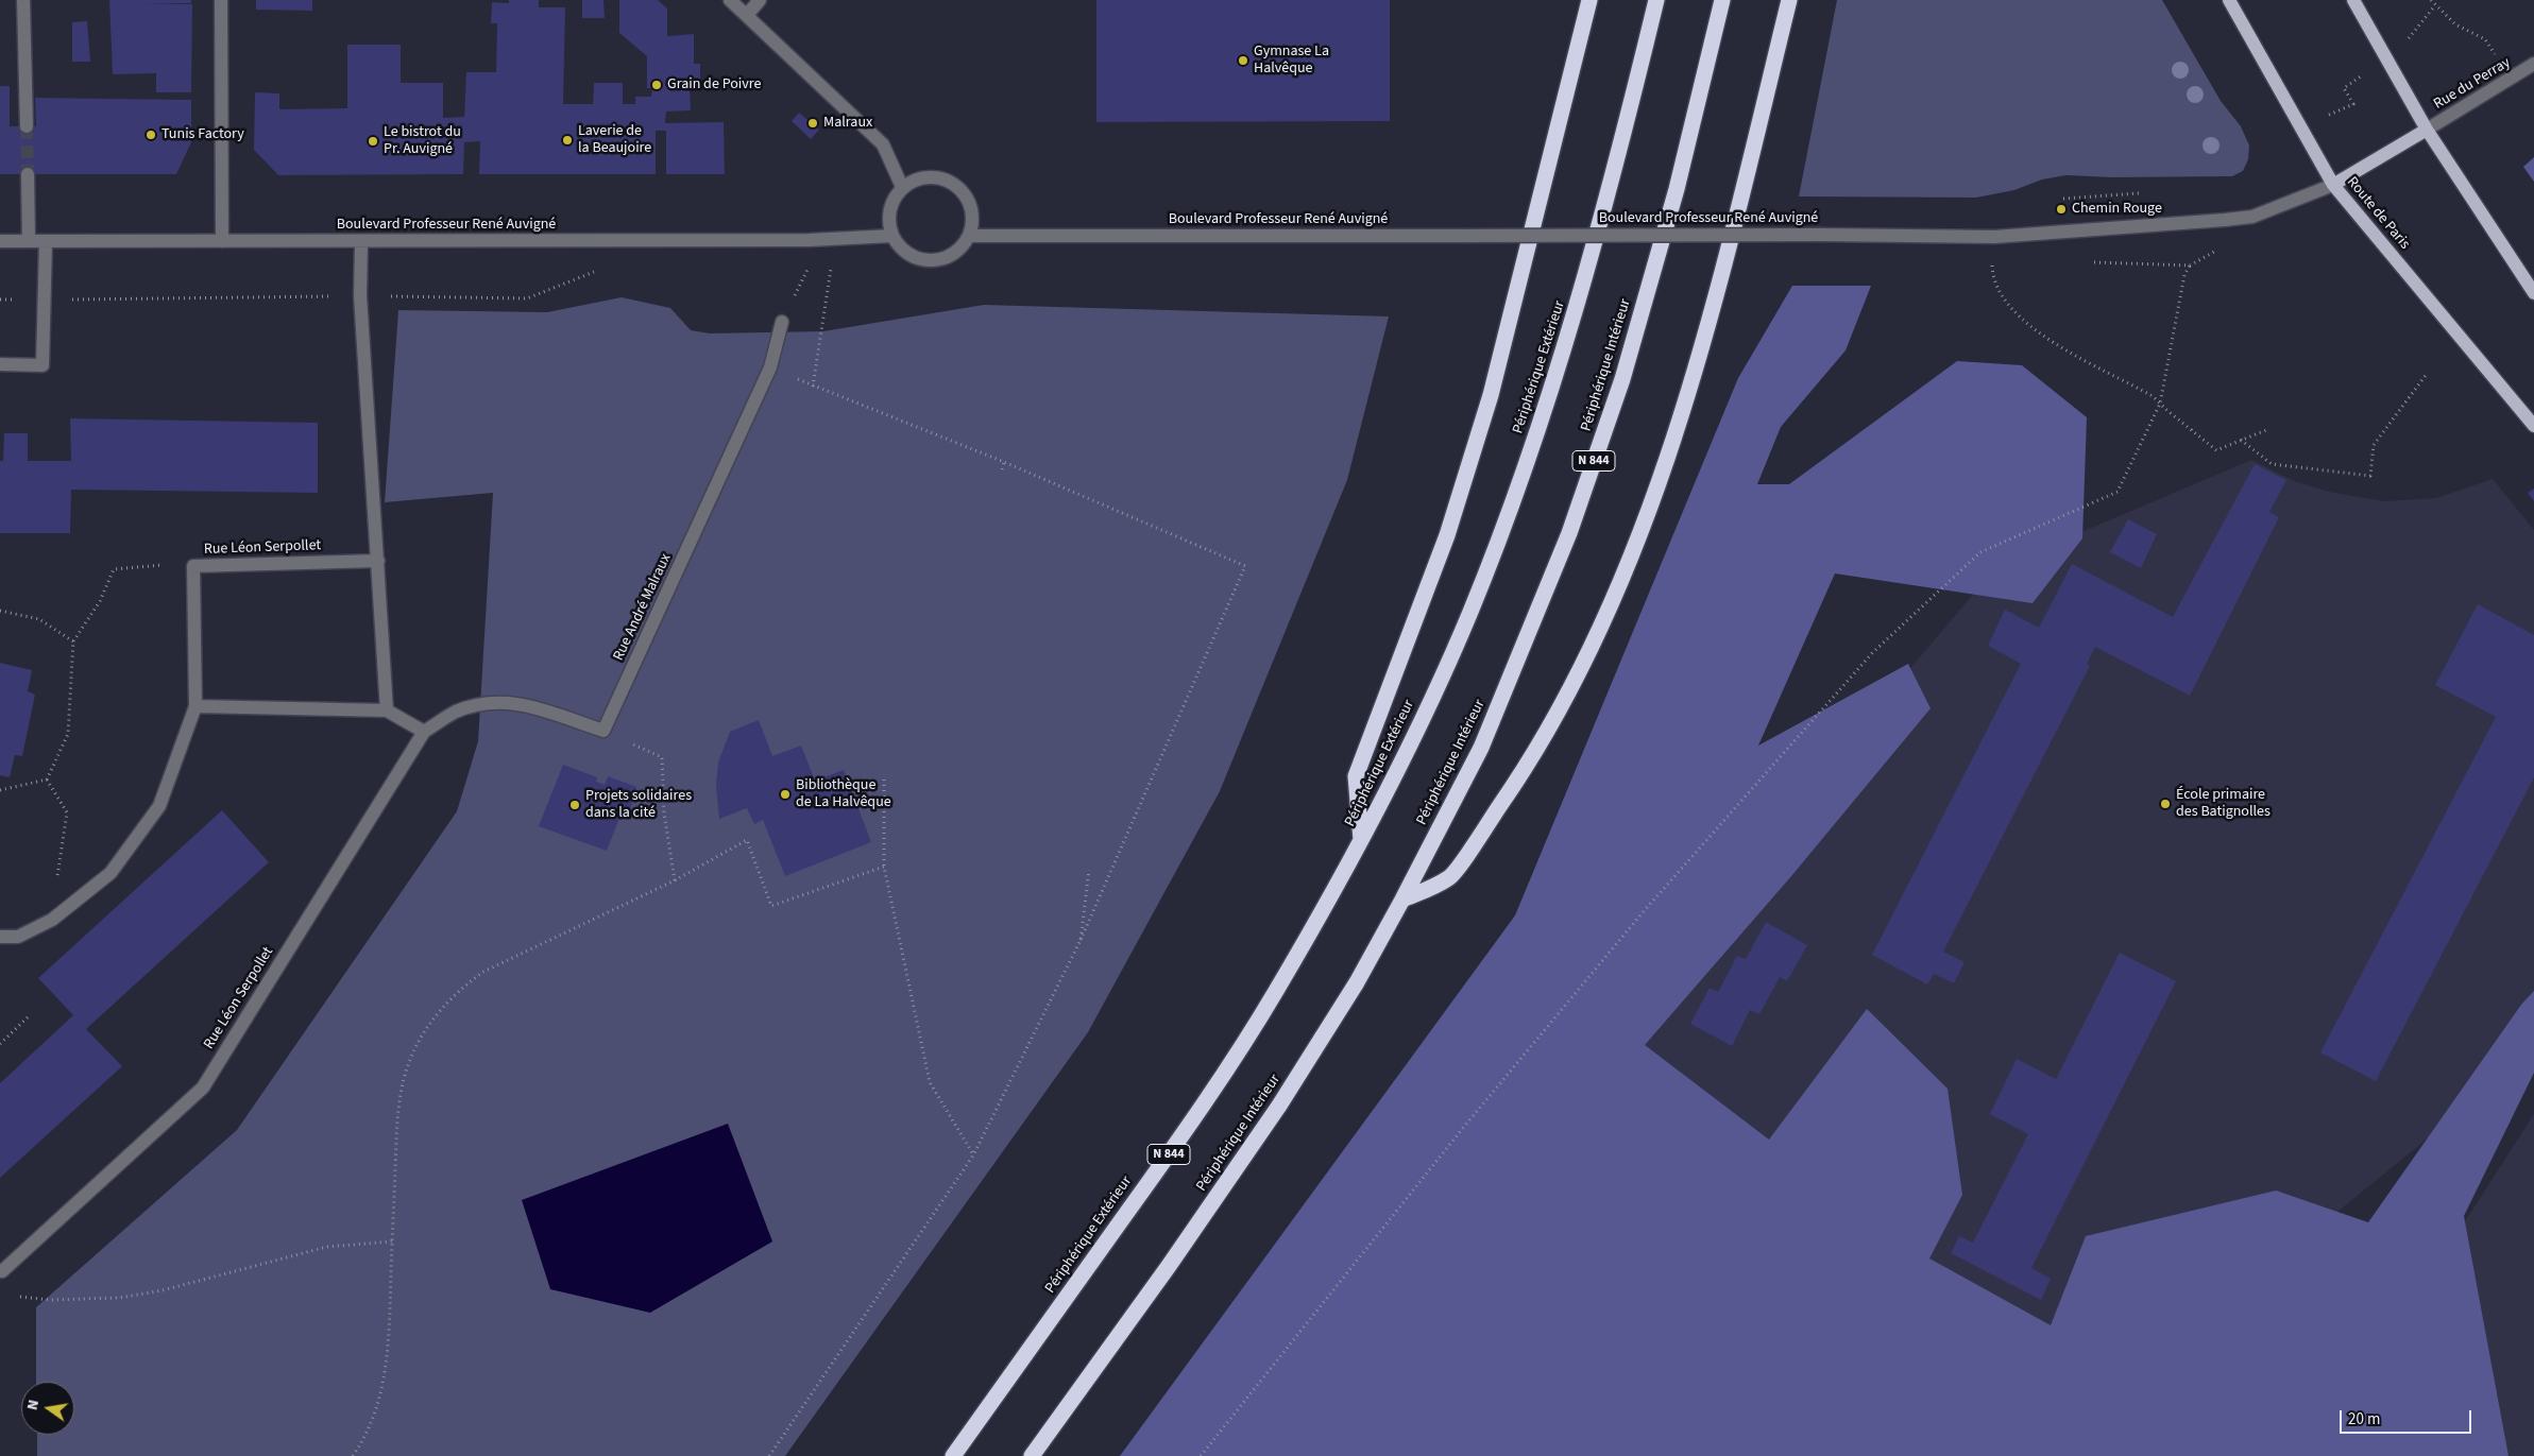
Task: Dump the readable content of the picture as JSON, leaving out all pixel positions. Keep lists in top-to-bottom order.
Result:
{
  "streets": {
    "highway": ["Périphérique Intérieur", "Périphérique Extérieur", "N 844"],
    "main road": ["Route de Paris", "Boulevard Professeur René Auvigné"],
    "street": ["Rue du Perray", "Rue Léon Serpollet", "Rue André Malraux"]
  },
  "crossings": [
    ["Rue du Perray", "Boulevard Professeur René Auvigné"],
    ["Route de Paris", "Boulevard Professeur René Auvigné"]
  ],
  "places": [
    "Gymnase La Halvêque",
    "Grain de Poivre",
    "Malraux",
    "Tunis Factory",
    "Laverie de la Beaujoire",
    "Le bistrot du Pr. Auvigné",
    "Chemin Rouge",
    "Bibliothèque de La Halvêque",
    "École primaire des Batignolles",
    "Projets solidaires dans la cité"
  ],
  "scale_bar": "20 m",
  "north": "left"
}
